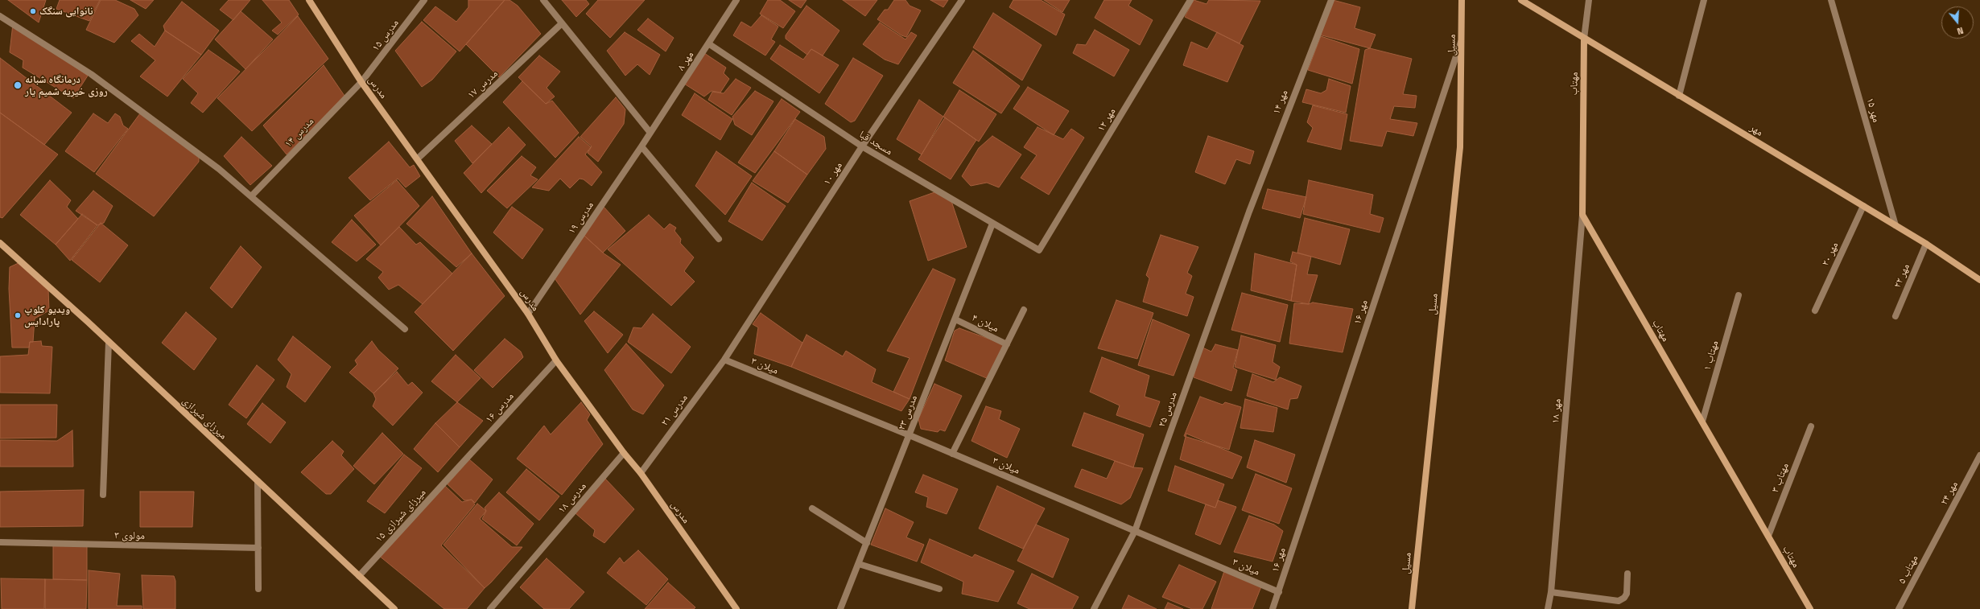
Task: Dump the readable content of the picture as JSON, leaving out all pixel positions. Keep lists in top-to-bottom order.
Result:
{
  "streets": {
    "street": [
      "مدرس ۱۵",
      "مسیل",
      "مهر ۸",
      "مهتاب",
      "مدرس ۱۷",
      "مدرس",
      "مهر ۱۴",
      "مهر ۱۵",
      "مهر ۱۲",
      "مهر",
      "مدرس ۱۴",
      "مسجد قبا",
      "مهر ۱۰",
      "مدرس ۱۹",
      "مهر ۲۰",
      "مهر ۲۲",
      "مهر ۱۶",
      "میلان ۴",
      "مهتاب ۱",
      "میلان ۳",
      "مدرس ۱۶",
      "مدرس ۲۵",
      "مدرس ۲۱",
      "مهر ۱۸",
      "مدرس ۲۳",
      "میرزای شیرازی",
      "مهتاب ۳",
      "مهر ۲۴",
      "مدرس ۱۸",
      "میرزای شیرازی ۱۵",
      "مولوی ۳",
      "مهتاب ۵"
    ]
  },
  "crossings": [
    ["مدرس ۱۵", "مدرس"],
    ["مدرس ۱۵", "مدرس ۱۴"],
    ["مسیل", "مهر ۱۶"],
    ["مهر ۸", "مسجد قبا"],
    ["مهر ۸", "مدرس ۱۹"],
    ["مهتاب", "مهر"],
    ["مهتاب", "مهتاب ۱"],
    ["مهتاب", "مهر ۱۸"],
    ["مهتاب", "مهتاب ۳"],
    ["مدرس ۱۷", "مدرس"],
    ["مدرس", "مدرس ۱۴"],
    ["مدرس", "مدرس ۱۹"],
    ["مدرس", "مدرس ۱۶"],
    ["مدرس", "مدرس ۲۱"],
    ["مدرس", "مدرس ۱۸"],
    ["مهر ۱۴", "مدرس ۲۵"],
    ["مهر ۱۵", "مهر"],
    ["مهر ۱۲", "مسجد قبا"],
    ["مهر", "مهر ۲۰"],
    ["مهر", "مهر ۲۲"],
    ["مسجد قبا", "مهر ۱۰"],
    ["مسجد قبا", "مدرس ۲۳"],
    ["مهر ۱۰", "میلان ۳"],
    ["مهر ۱۰", "مدرس ۲۱"],
    ["مهر ۱۶", "میلان ۳"],
    ["میلان ۴", "مدرس ۲۳"],
    ["میلان ۳", "مدرس ۲۵"],
    ["میلان ۳", "مدرس ۲۱"],
    ["میلان ۳", "مدرس ۲۳"],
    ["مدرس ۱۶", "میرزای شیرازی ۱۵"],
    ["میرزای شیرازی", "میرزای شیرازی ۱۵"],
    ["مهر ۲۴", "مهتاب ۵"]
  ],
  "places": ["نانوایی سنگک", "درمانگاه شبانه روزی خیریه شمیم یار", "ویدیو کلوپ پارادایس"],
  "north": "bottom"
}
